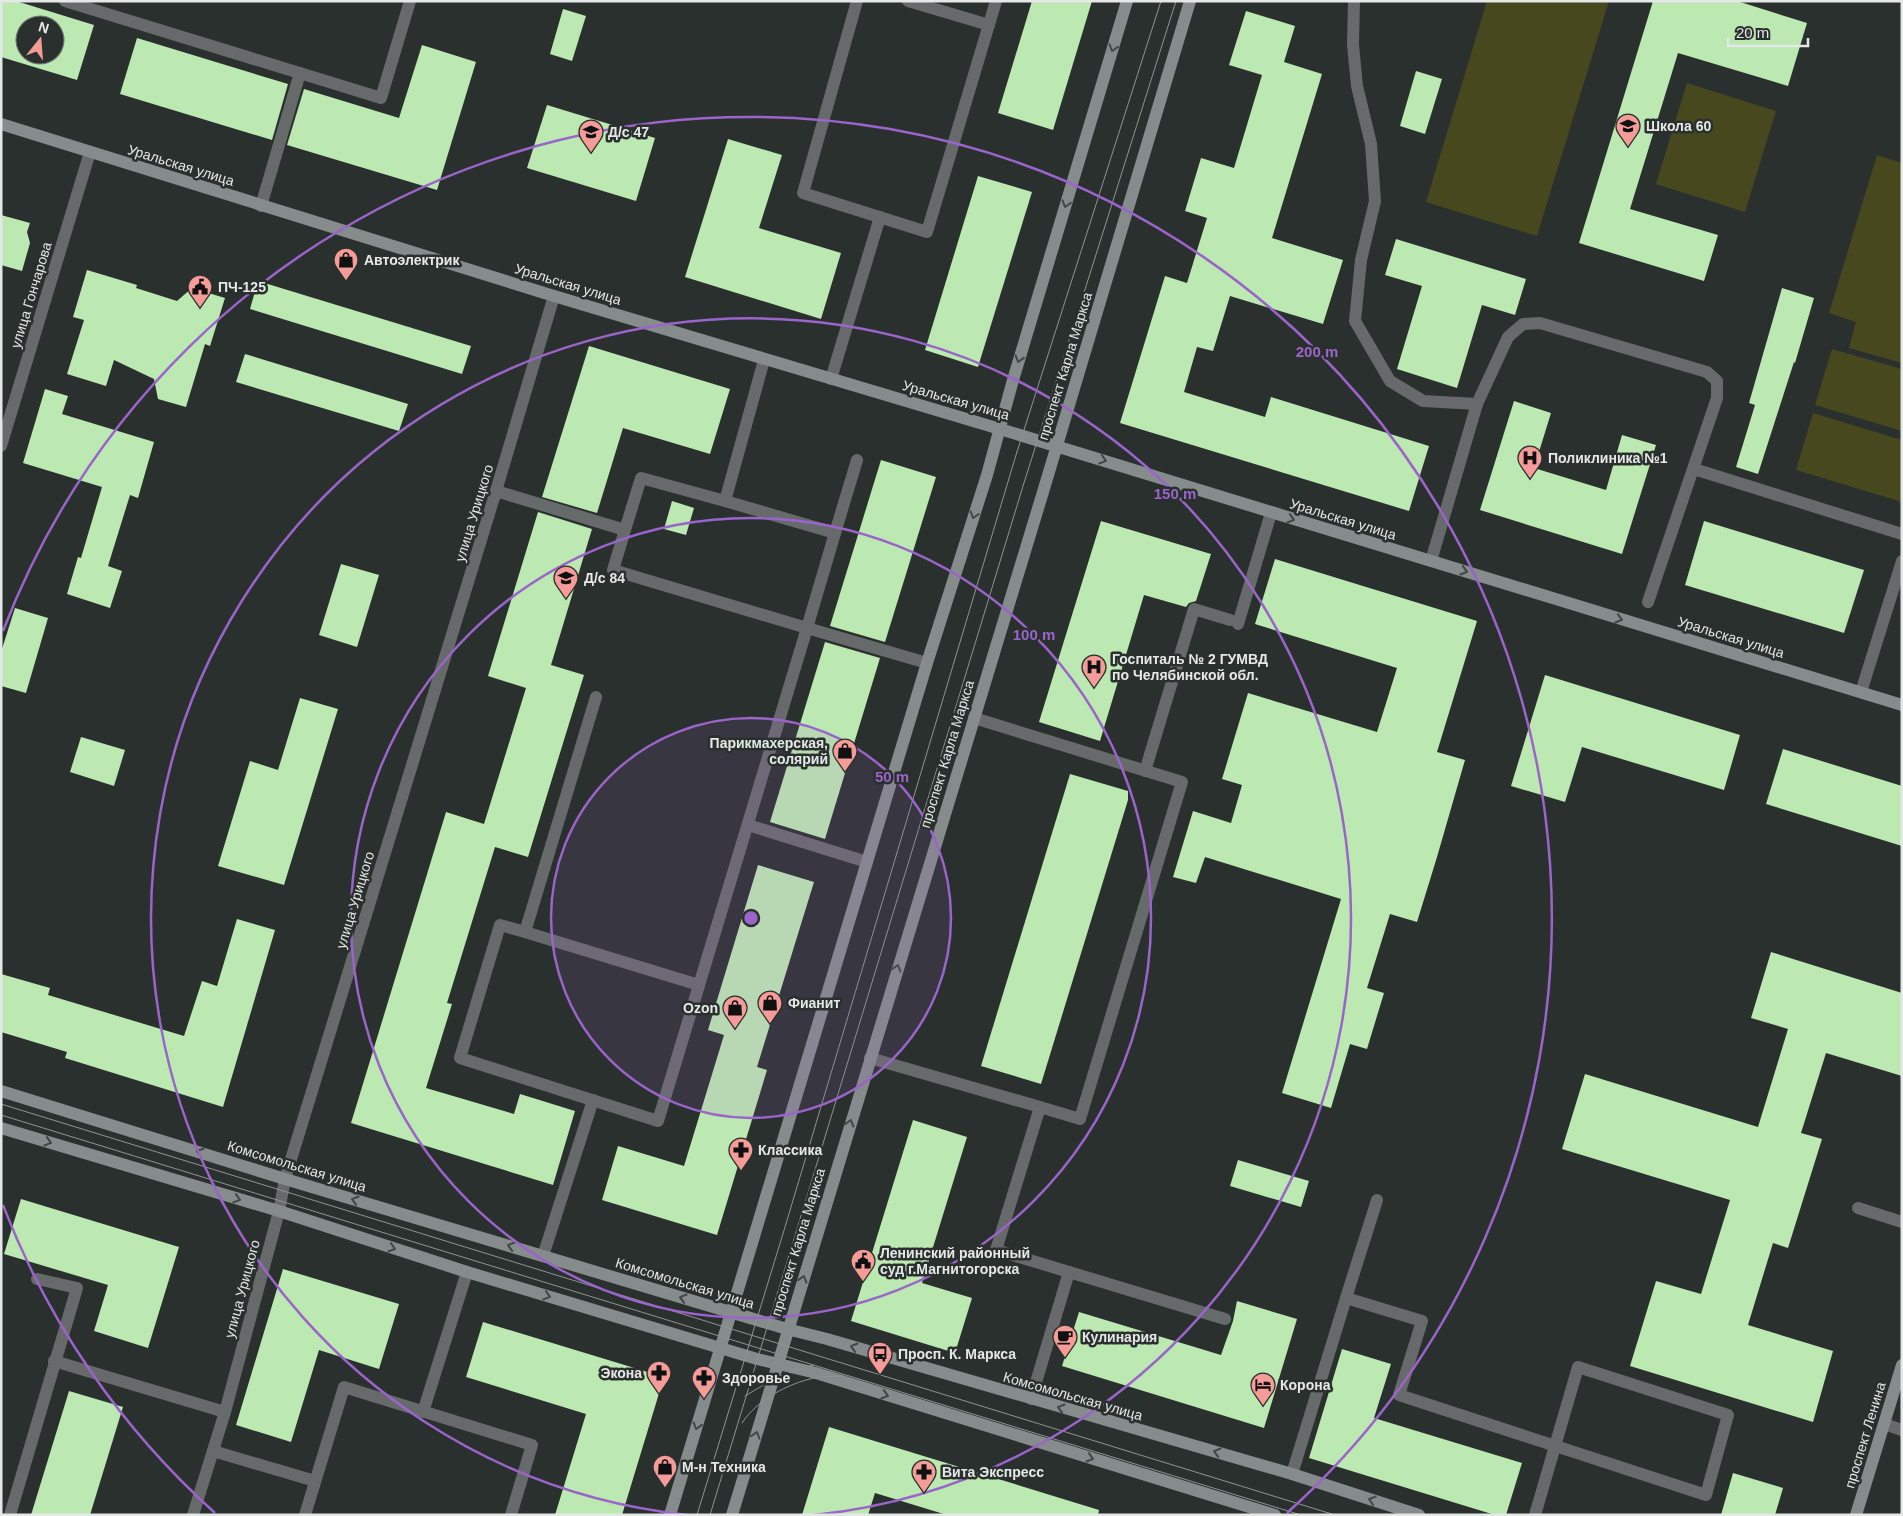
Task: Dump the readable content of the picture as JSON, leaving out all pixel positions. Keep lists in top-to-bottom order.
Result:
{
  "streets": {
    "main road": [
      "Уральская улица",
      "проспект Карла Маркса",
      "Комсомольская улица",
      "проспект Ленина"
    ],
    "street": ["улица Гончарова", "улица Урицкого"]
  },
  "crossings": [
    ["Уральская улица", "улица Гончарова"],
    ["Уральская улица", "проспект Карла Маркса"],
    ["Уральская улица", "улица Урицкого"],
    ["проспект Карла Маркса", "Комсомольская улица"],
    ["улица Урицкого", "Комсомольская улица"]
  ],
  "one_way": ["Уральская улица"],
  "places": {
    "school or university": ["Школа 60", "Д/с 47", "Д/с 84"],
    "shop": [
      "Автоэлектрик",
      "Парикмахерская, солярий",
      "Фианит",
      "Ozon",
      "М-н Техника"
    ],
    "public building": ["ПЧ-125", "Ленинский районный суд г.Магнитогорска"],
    "hospital": ["Поликлиника №1", "Госпиталь № 2 ГУМВД по Челябинской обл."],
    "pharmacy": [
      "Классика",
      "Экона",
      "Здоровье",
      "Вита Экспресс"
    ],
    "cafe": ["Кулинария"],
    "bus stop": ["Просп. К. Маркса"],
    "hotel": ["Корона"]
  },
  "scale_bar": "20 m",
  "north": "top",
  "rings": [
    "200 m",
    "150 m",
    "100 m",
    "50 m"
  ]
}
